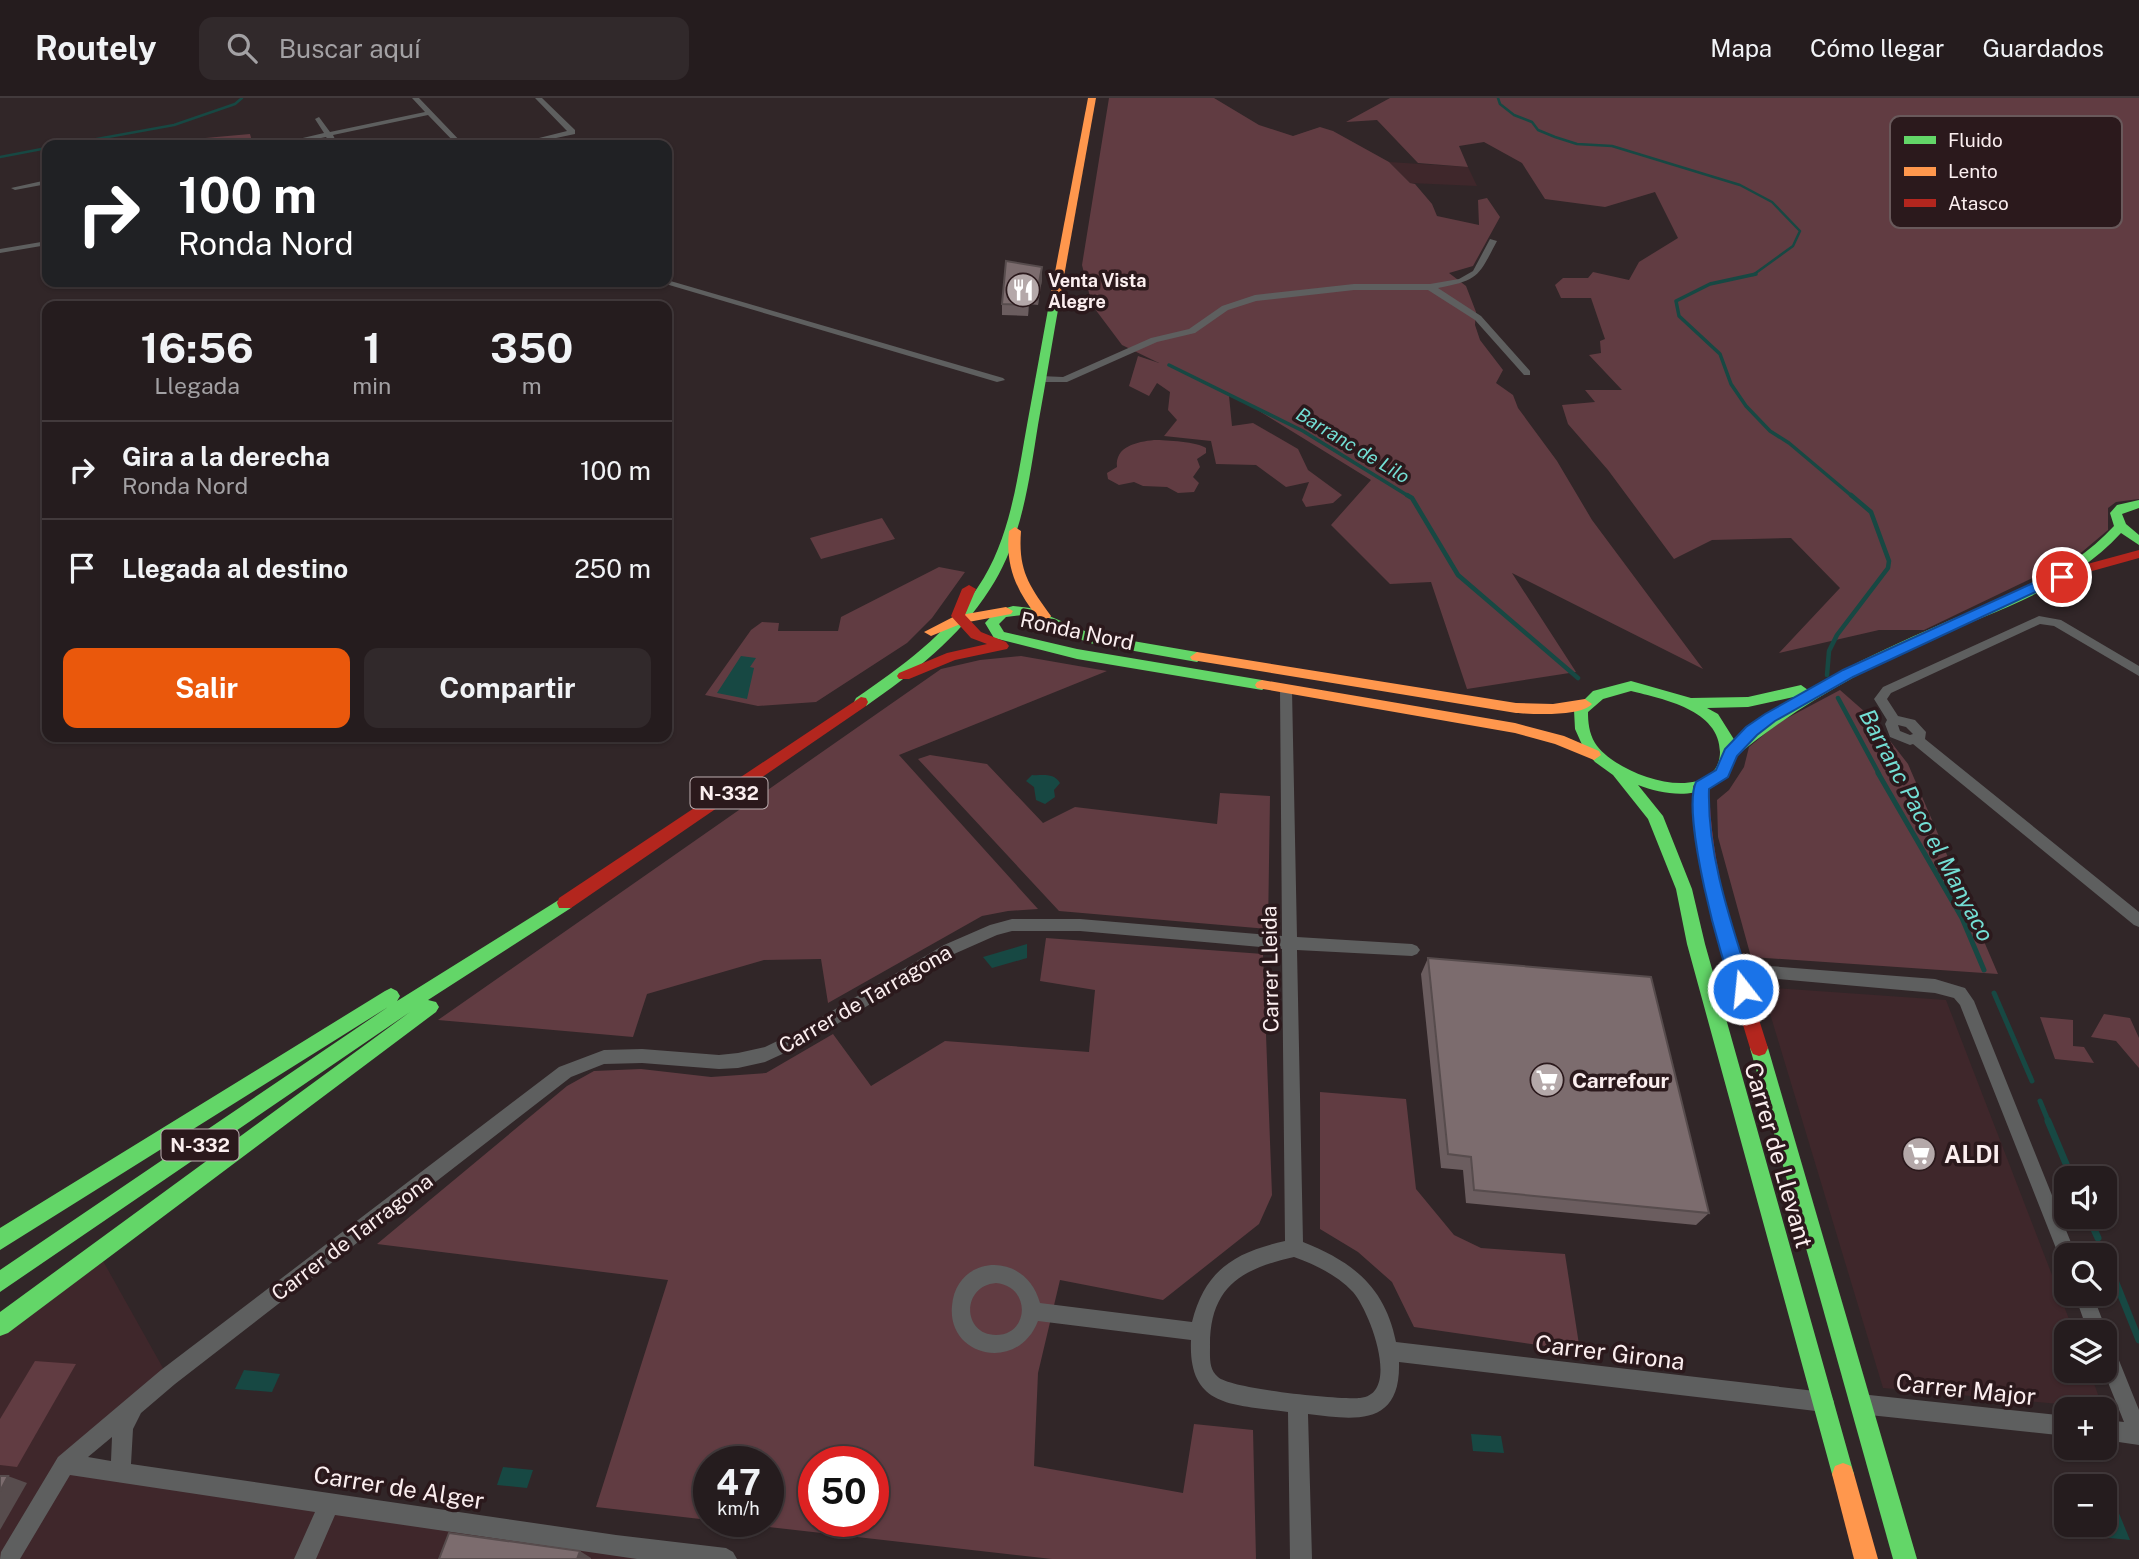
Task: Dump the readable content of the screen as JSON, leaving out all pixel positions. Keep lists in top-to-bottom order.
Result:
{
  "streets": {
    "main road": ["Ronda Nord", "N-332", "Carrer de Llevant"],
    "street": [
      "Carrer Lleida",
      "Carrer de Tarragona",
      "Carrer Girona",
      "Carrer Major",
      "Carrer de Alger"
    ]
  },
  "crossings": [
    ["Ronda Nord", "Carrer Lleida"],
    ["Ronda Nord", "Carrer de Llevant"],
    ["Carrer Lleida", "Carrer de Tarragona"],
    ["Carrer Lleida", "Carrer Girona"],
    ["Carrer de Tarragona", "Carrer de Alger"],
    ["Carrer de Llevant", "Carrer Girona"],
    ["Carrer de Llevant", "Carrer Major"]
  ],
  "water": ["Barranc de Lilo", "Barranc Paco el Manyaco"],
  "places": {
    "restaurant": ["Venta Vista Alegre"],
    "supermarket": ["Carrefour", "ALDI"]
  },
  "legend": ["Fluido", "Lento", "Atasco"],
  "page": {
    "header": "Routely",
    "search": "Buscar aquí",
    "nav": ["Mapa", "Cómo llegar", "Guardados"],
    "turn": ["100 m", "Ronda Nord"],
    "eta": [
      "16:56",
      "Llegada",
      "1",
      "min",
      "350",
      "m"
    ],
    "list": [
      {
        "name": "Gira a la derecha",
        "note": "Ronda Nord",
        "value": "100 m"
      },
      {
        "name": "Llegada al destino",
        "value": "250 m"
      }
    ],
    "buttons": ["Salir", "Compartir"],
    "map_buttons": ["+", "−"],
    "speed": "47 km/h",
    "limit": "50"
  }
}
